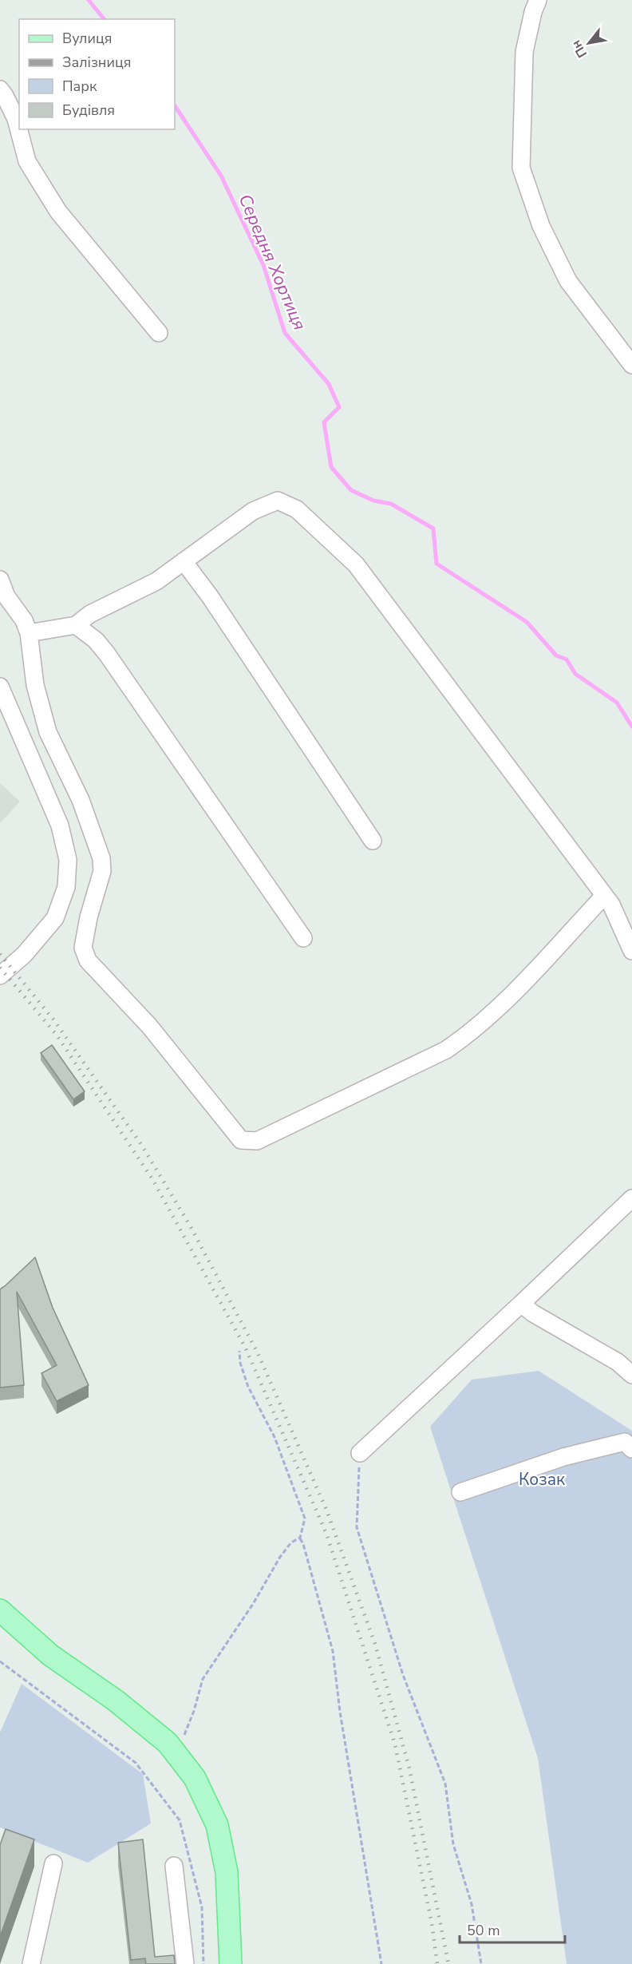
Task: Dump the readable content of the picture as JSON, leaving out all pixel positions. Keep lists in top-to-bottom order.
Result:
{
  "water": ["Середня Хортиця"],
  "parks": ["Козак"],
  "legend": [
    "Вулиця",
    "Залізниця",
    "Парк",
    "Будівля"
  ],
  "scale_bar": "50 m",
  "north": "bottom left"
}
